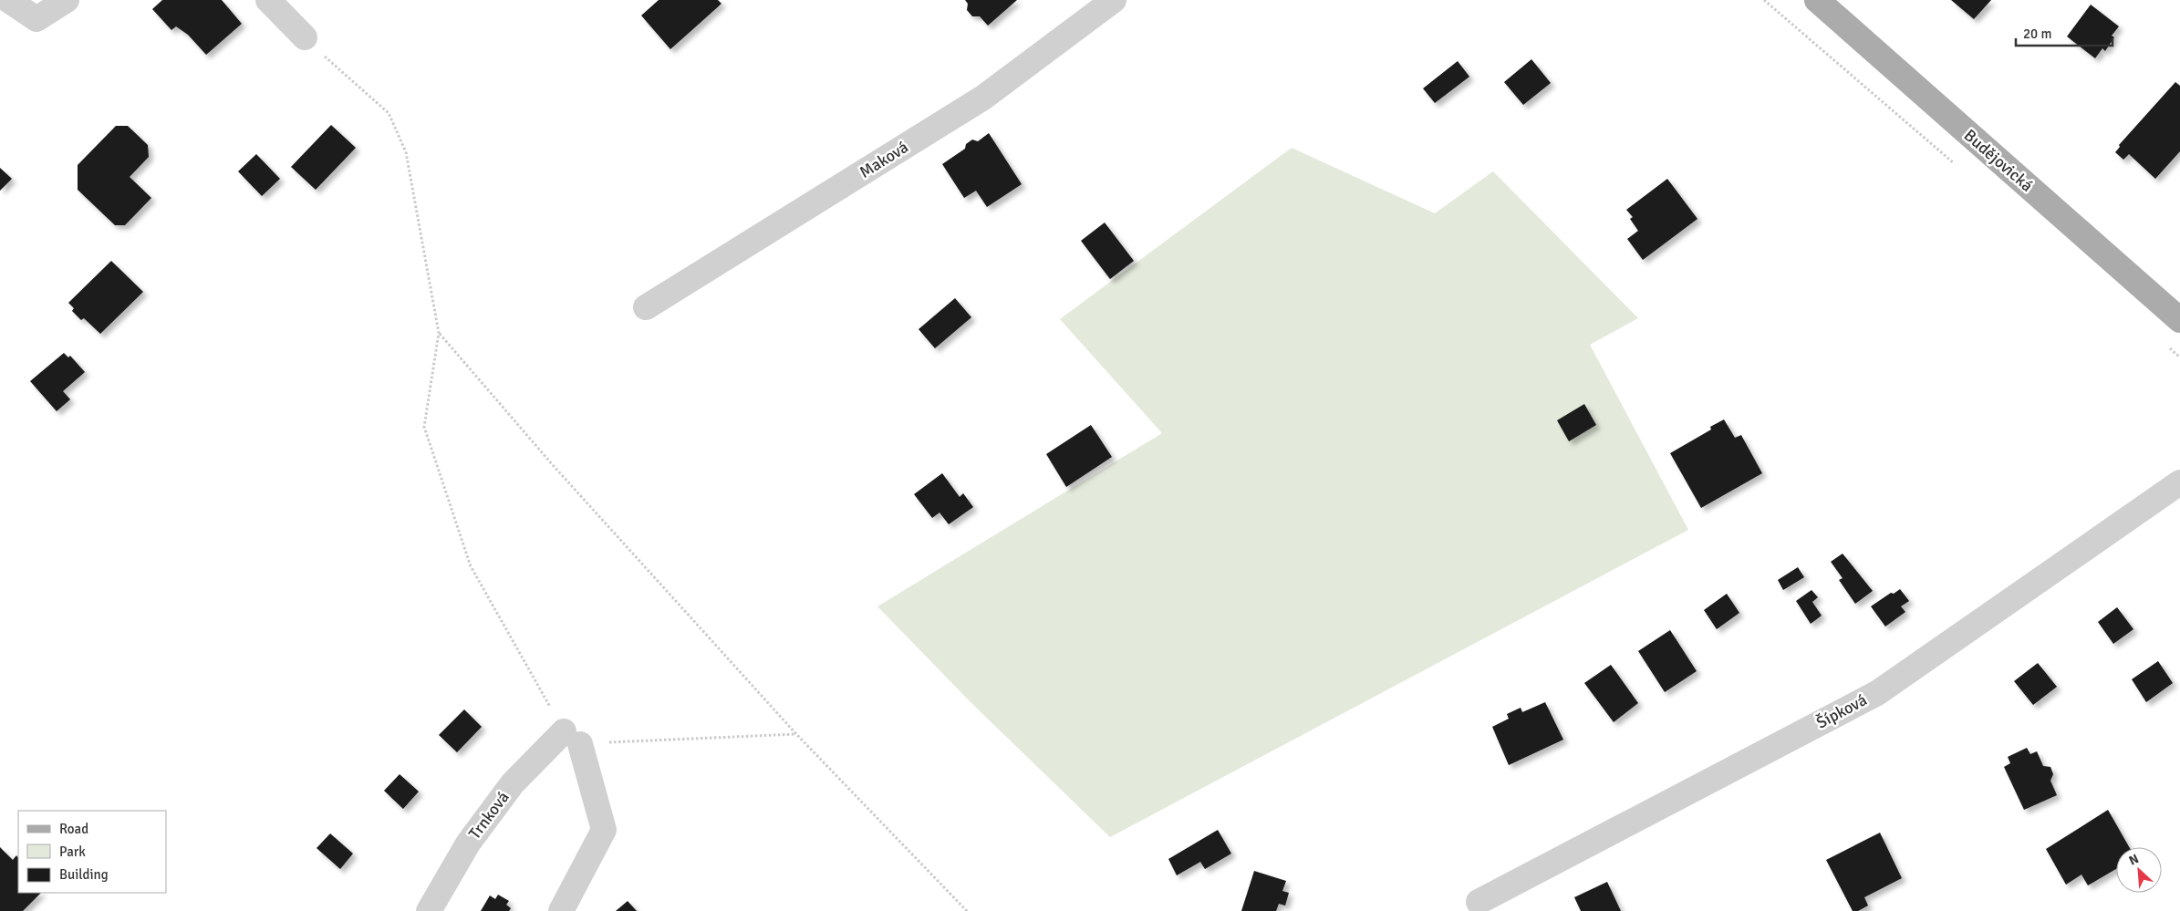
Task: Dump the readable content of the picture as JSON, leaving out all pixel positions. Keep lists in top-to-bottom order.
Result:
{
  "streets": {
    "main road": ["Budějovická"],
    "street": ["Maková", "Šípková", "Trnková"]
  },
  "legend": ["Road", "Park", "Building"],
  "scale_bar": "20 m",
  "north": "top left"
}
